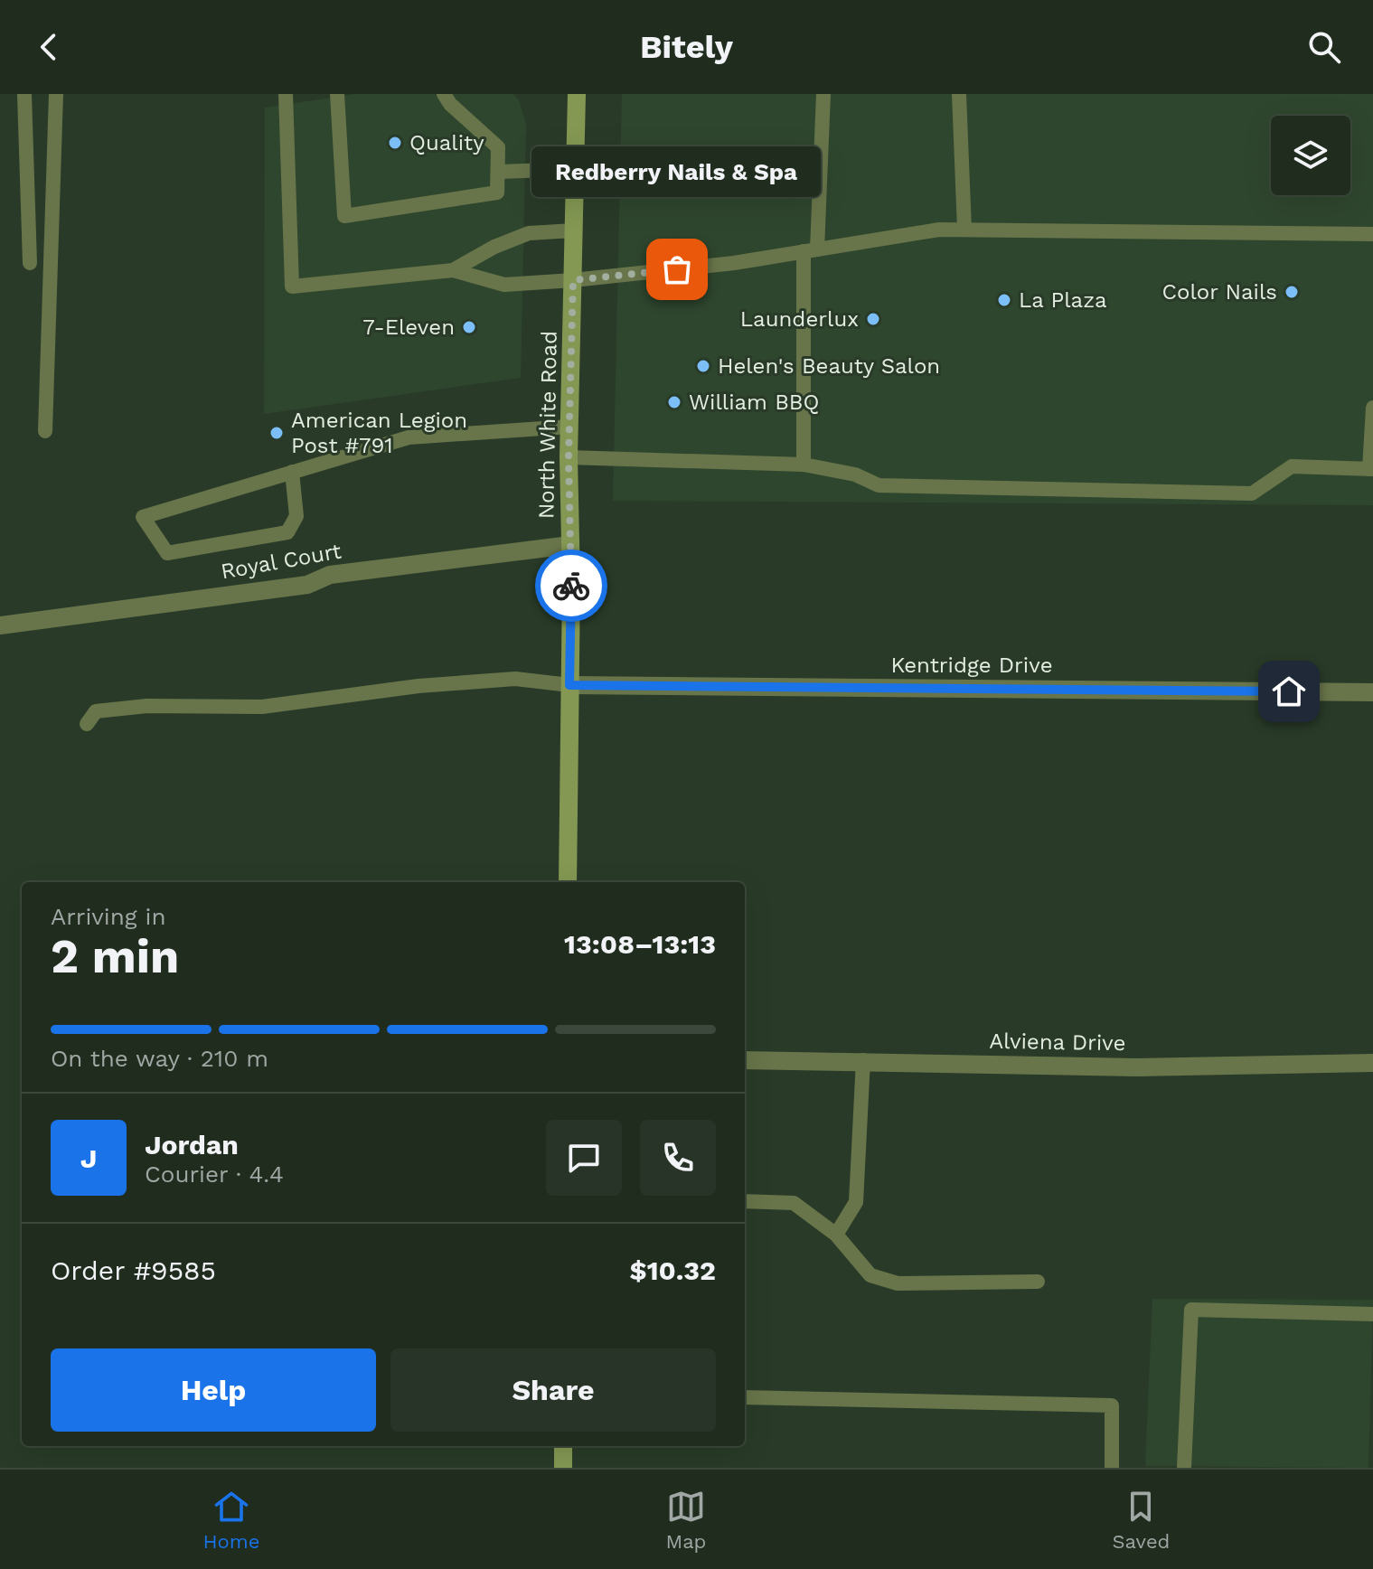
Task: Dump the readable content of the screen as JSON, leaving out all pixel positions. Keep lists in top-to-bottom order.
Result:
{
  "streets": {
    "main road": ["North White Road"],
    "street": ["Royal Court", "Kentridge Drive", "Alviena Drive"]
  },
  "crossings": [
    ["North White Road", "Royal Court"],
    ["North White Road", "Kentridge Drive"]
  ],
  "places": [
    "Quality",
    "Redberry Nails & Spa",
    "Color Nails",
    "La Plaza",
    "Launderlux",
    "7-Eleven",
    "Helen's Beauty Salon",
    "William BBQ",
    "American Legion Post #791"
  ],
  "page": {
    "header": "Bitely",
    "bubble": "Redberry Nails & Spa",
    "heading": ["2 min", "Arriving in", "13:08–13:13"],
    "panel": [
      "Jordan",
      "Courier · 4.4",
      "Order #9585",
      "$10.32"
    ],
    "bar": "On the way · 210 m",
    "round": "J",
    "buttons": ["Help", "Share"],
    "tabs": ["Home", "Map", "Saved"]
  }
}
